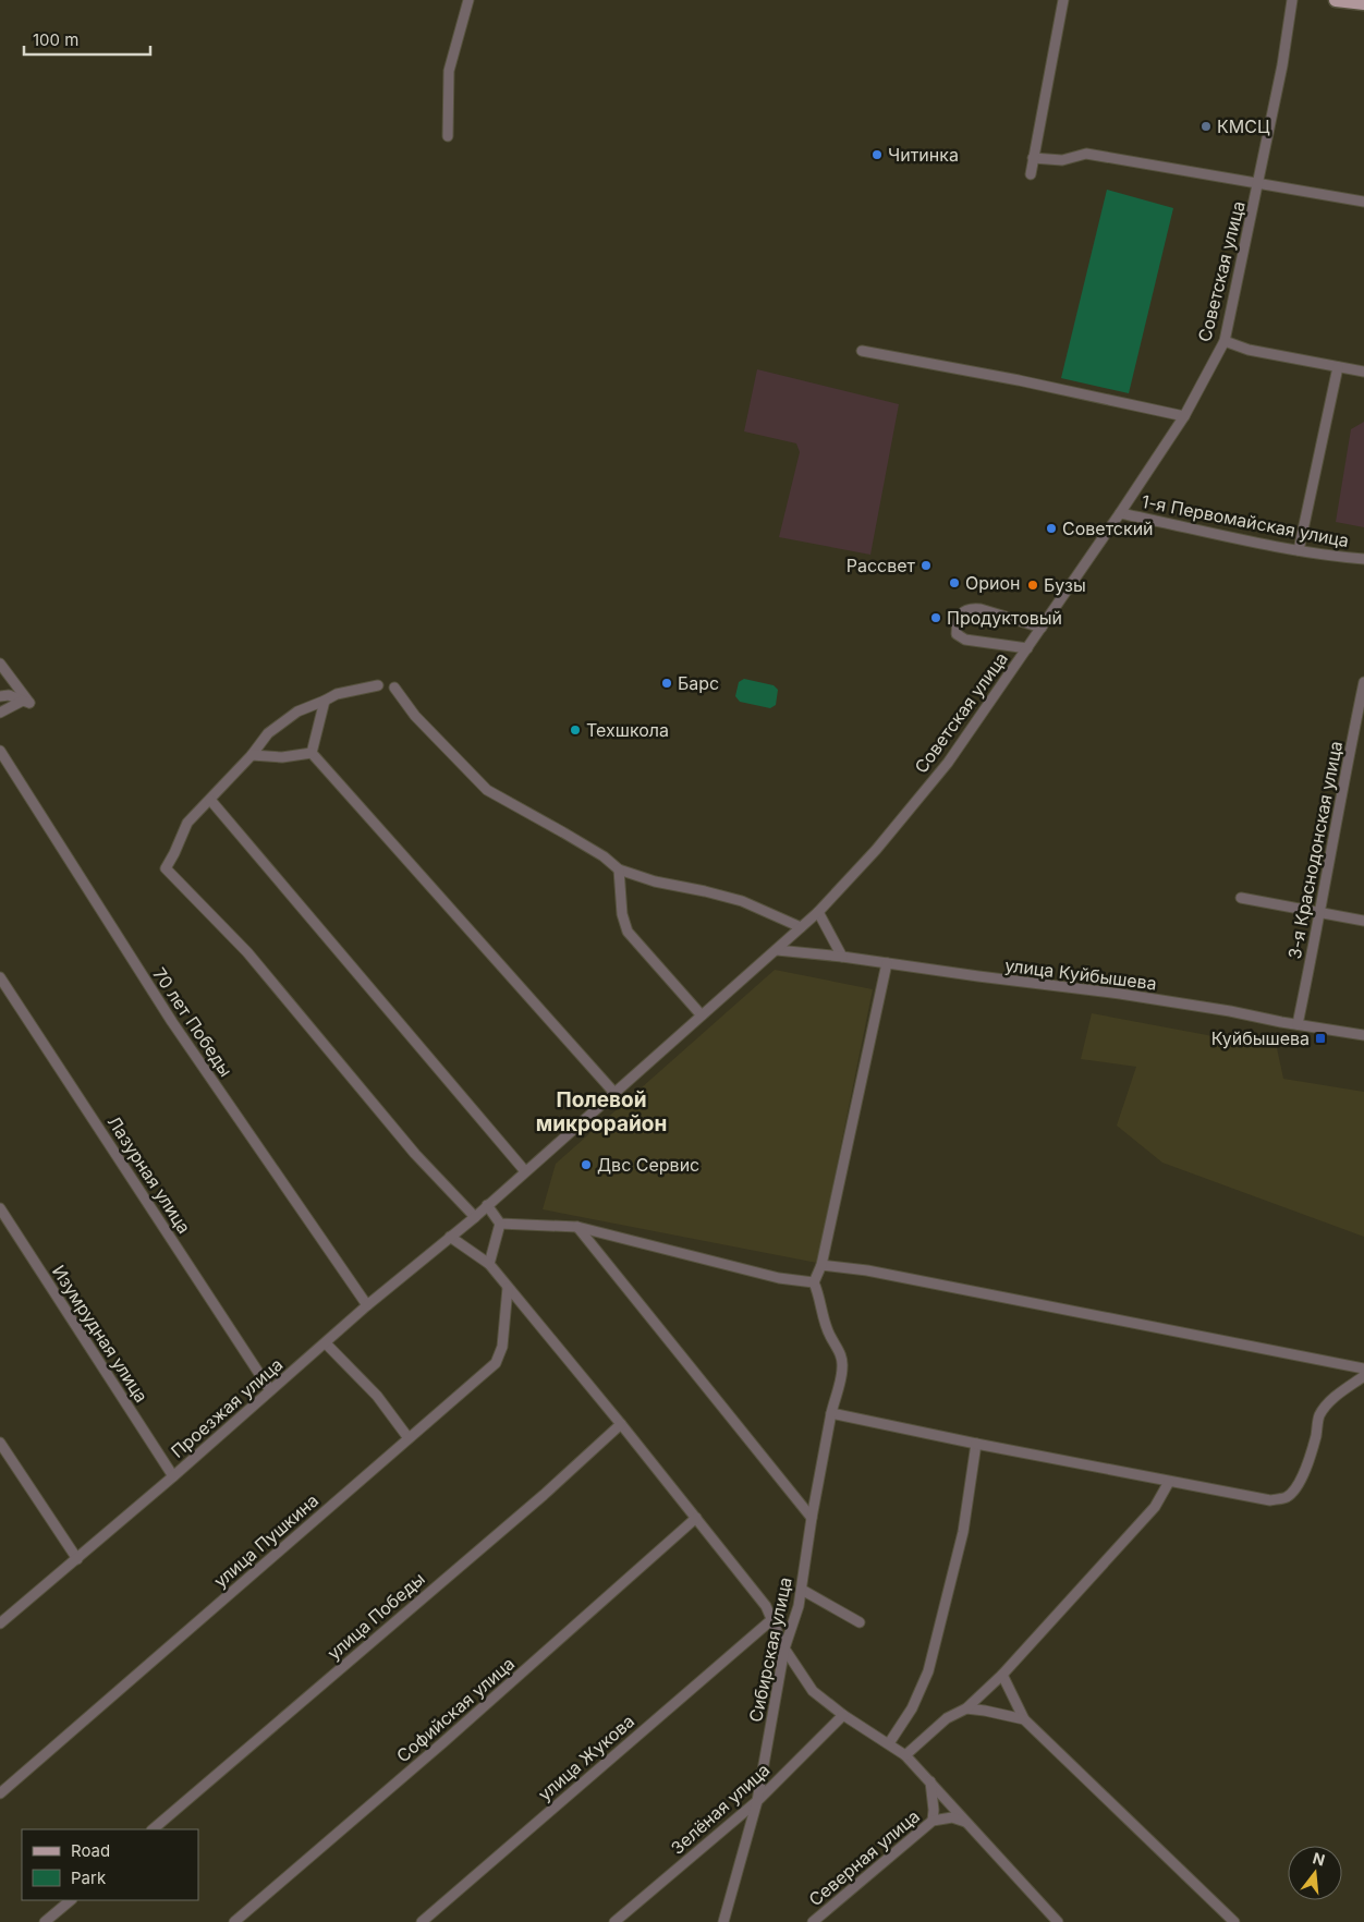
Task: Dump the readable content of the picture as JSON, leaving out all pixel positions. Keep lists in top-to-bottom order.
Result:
{
  "streets": {
    "street": [
      "Советская улица",
      "1-я Первомайская улица",
      "3-я Краснодонская улица",
      "улица Куйбышева",
      "70 лет Победы",
      "Лазурная улица",
      "Изумрудная улица",
      "Проезжая улица",
      "улица Пушкина",
      "улица Победы",
      "Сибирская улица",
      "Софийская улица",
      "улица Жукова",
      "Зелёная улица",
      "Северная улица"
    ]
  },
  "crossings": [
    ["Советская улица", "1-я Первомайская улица"],
    ["Советская улица", "улица Куйбышева"],
    ["Советская улица", "Проезжая улица"],
    ["3-я Краснодонская улица", "улица Куйбышева"],
    ["70 лет Победы", "Проезжая улица"],
    ["Лазурная улица", "Проезжая улица"],
    ["Изумрудная улица", "Проезжая улица"],
    ["Сибирская улица", "Зелёная улица"]
  ],
  "districts": ["Полевой микрорайон"],
  "places": {
    "other": [
      "КМСЦ",
      "Читинка",
      "Советский",
      "Рассвет",
      "Орион",
      "Бузы",
      "Продуктовый",
      "Барс",
      "Техшкола",
      "Двс Сервис"
    ],
    "transit": ["Куйбышева"]
  },
  "legend": ["Road", "Park"],
  "scale_bar": "100 m",
  "north": "top"
}
